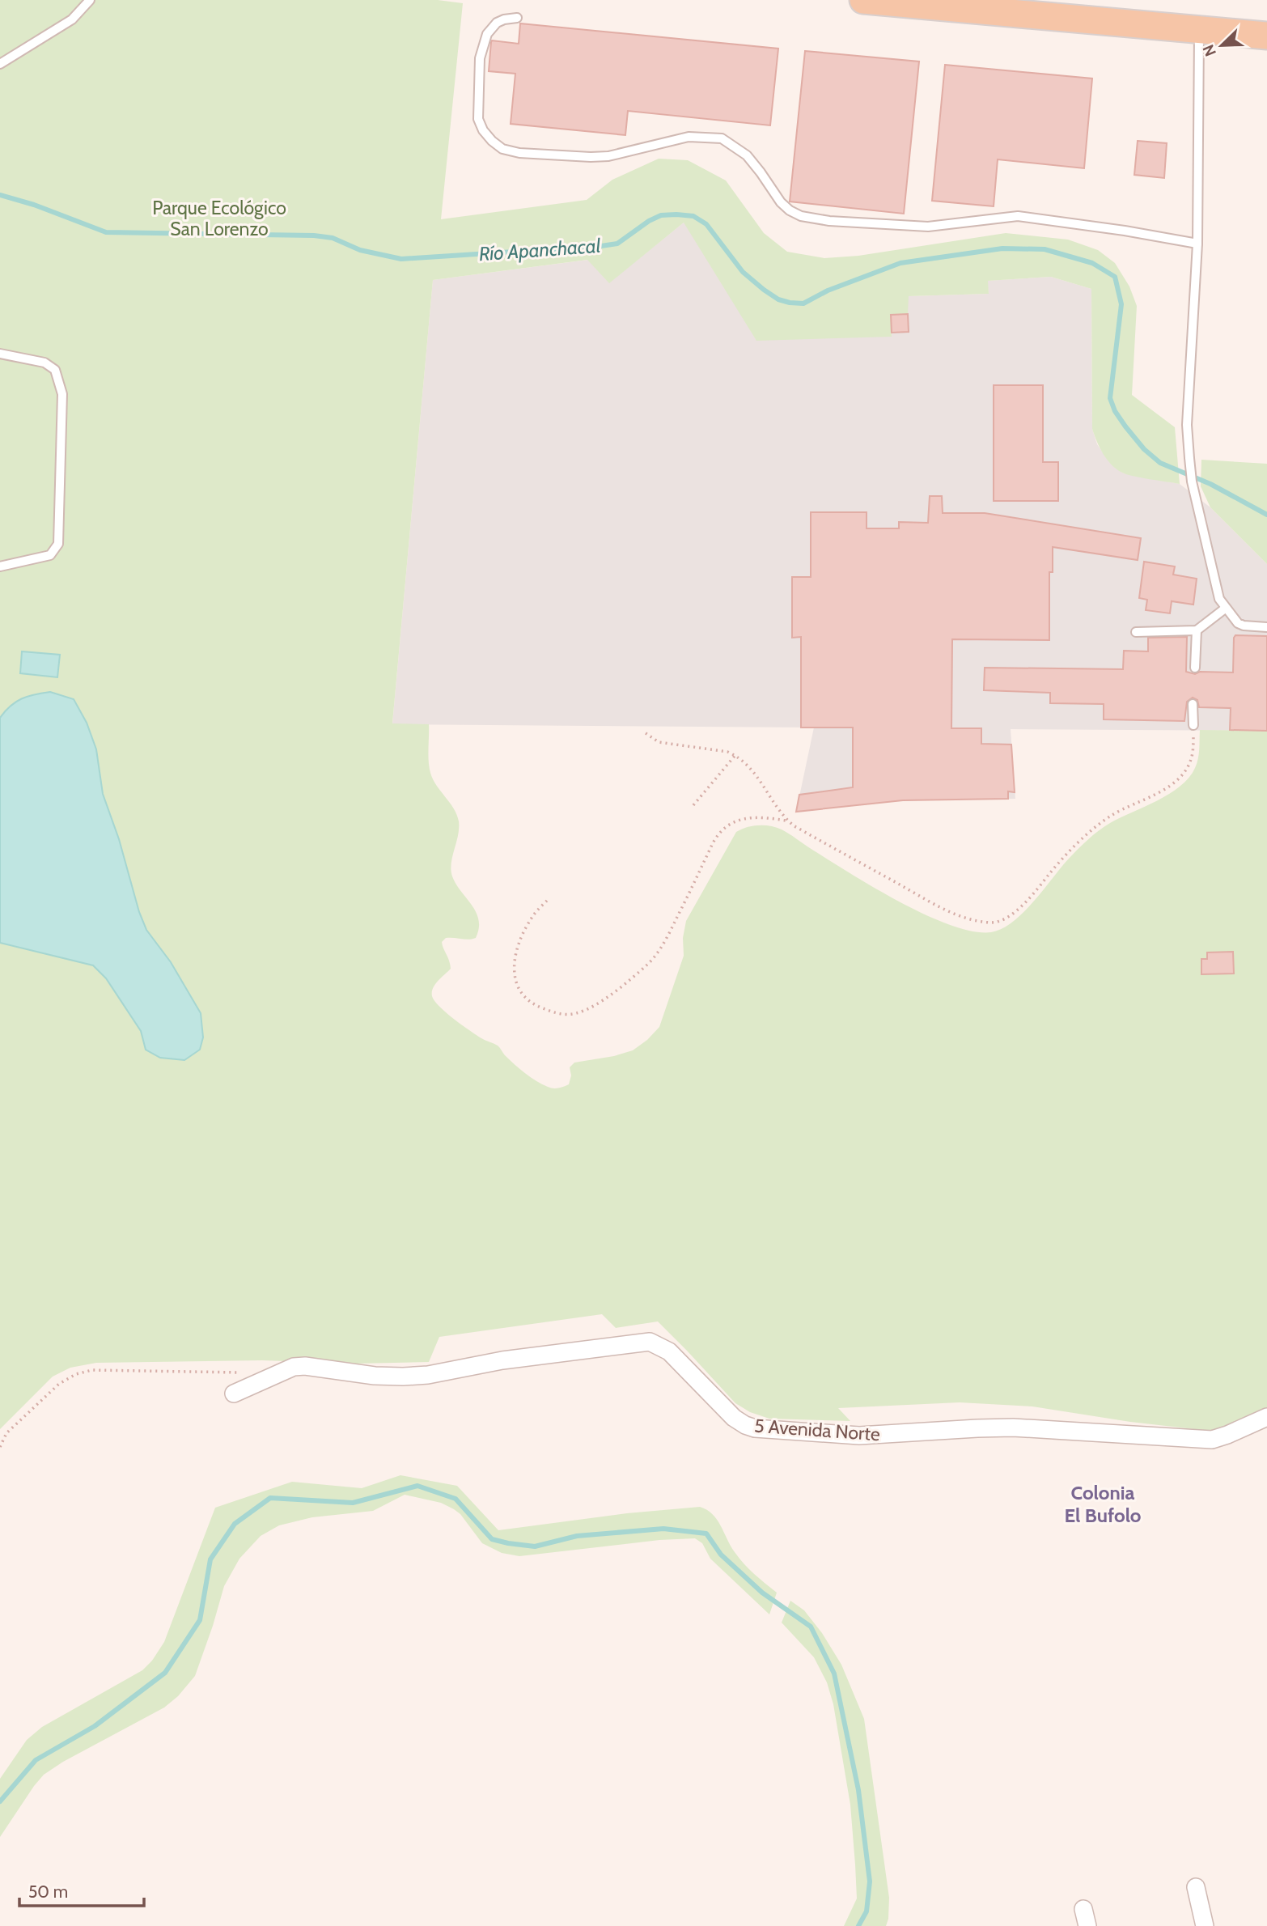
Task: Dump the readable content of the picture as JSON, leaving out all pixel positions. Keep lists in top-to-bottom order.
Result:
{
  "streets": {
    "street": ["5 Avenida Norte"]
  },
  "districts": ["Colonia El Bufolo"],
  "water": ["Río Apanchacal"],
  "parks": ["Parque Ecológico San Lorenzo"],
  "scale_bar": "50 m",
  "north": "bottom left"
}
